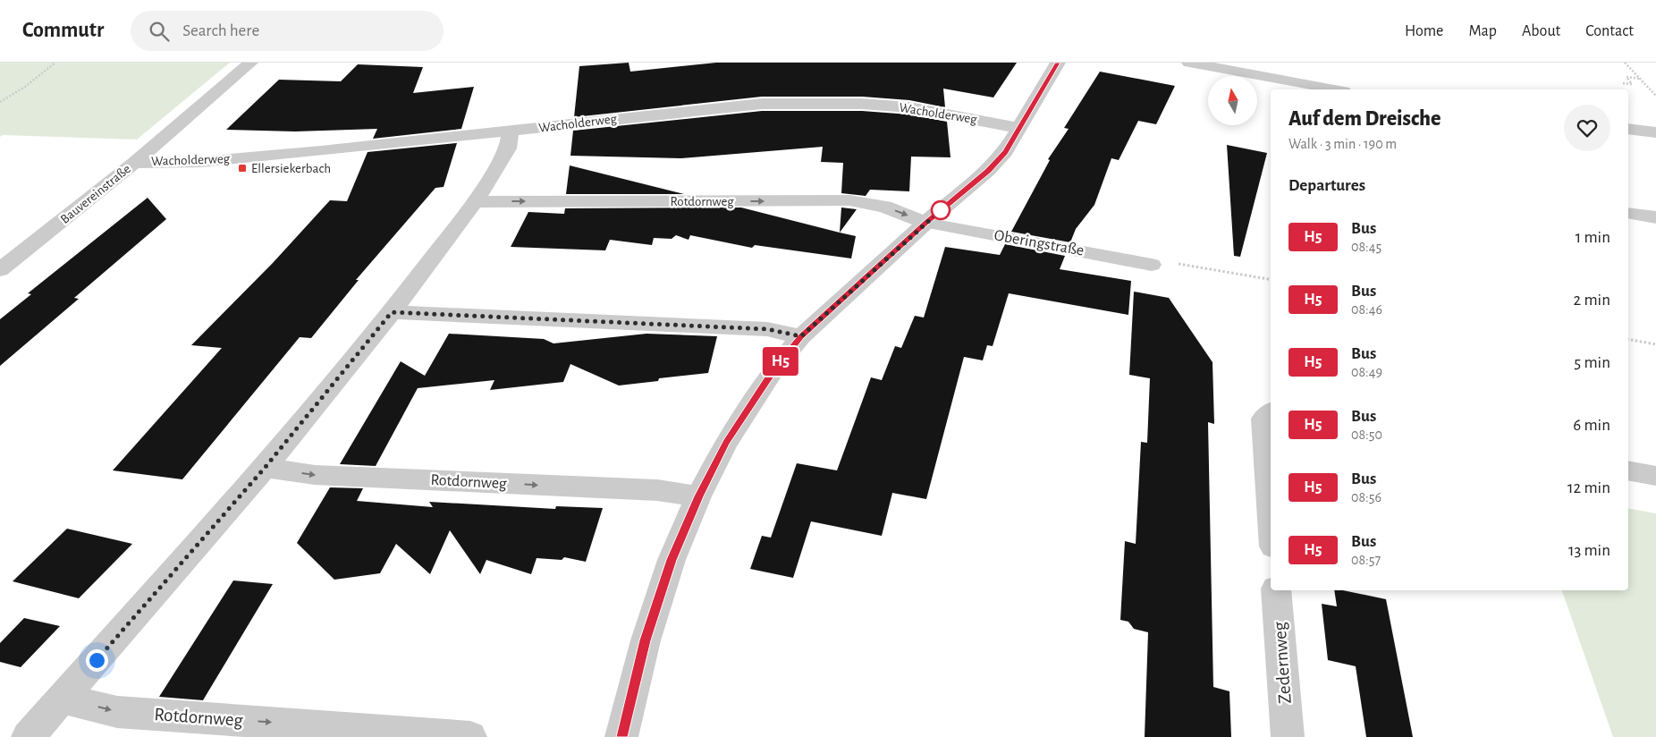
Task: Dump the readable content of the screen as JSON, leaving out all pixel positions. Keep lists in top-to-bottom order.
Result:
{
  "streets": {
    "street": [
      "Wacholderweg",
      "Bauvereinstraße",
      "Rotdornweg",
      "Zedernweg"
    ],
    "lane": ["Oberingstraße"]
  },
  "crossings": [
    ["Wacholderweg", "Bauvereinstraße"],
    ["Rotdornweg", "Oberingstraße"]
  ],
  "places": {
    "transit": ["Ellersiekerbach"]
  },
  "lines": ["bus line H5"],
  "north": "top",
  "page": {
    "header": "Commutr",
    "search": "Search here",
    "nav": [
      "Home",
      "Map",
      "About",
      "Contact"
    ],
    "on_map": "H5",
    "heading": [
      ["Auf dem Dreische", "Walk · 3 min · 190 m"],
      "Departures"
    ],
    "list": [
      {
        "mark": "H5",
        "name": "Bus",
        "note": "08:45",
        "value": "1 min"
      },
      {
        "mark": "H5",
        "name": "Bus",
        "note": "08:46",
        "value": "2 min"
      },
      {
        "mark": "H5",
        "name": "Bus",
        "note": "08:49",
        "value": "5 min"
      },
      {
        "mark": "H5",
        "name": "Bus",
        "note": "08:50",
        "value": "6 min"
      },
      {
        "mark": "H5",
        "name": "Bus",
        "note": "08:56",
        "value": "12 min"
      },
      {
        "mark": "H5",
        "name": "Bus",
        "note": "08:57",
        "value": "13 min"
      }
    ]
  }
}
